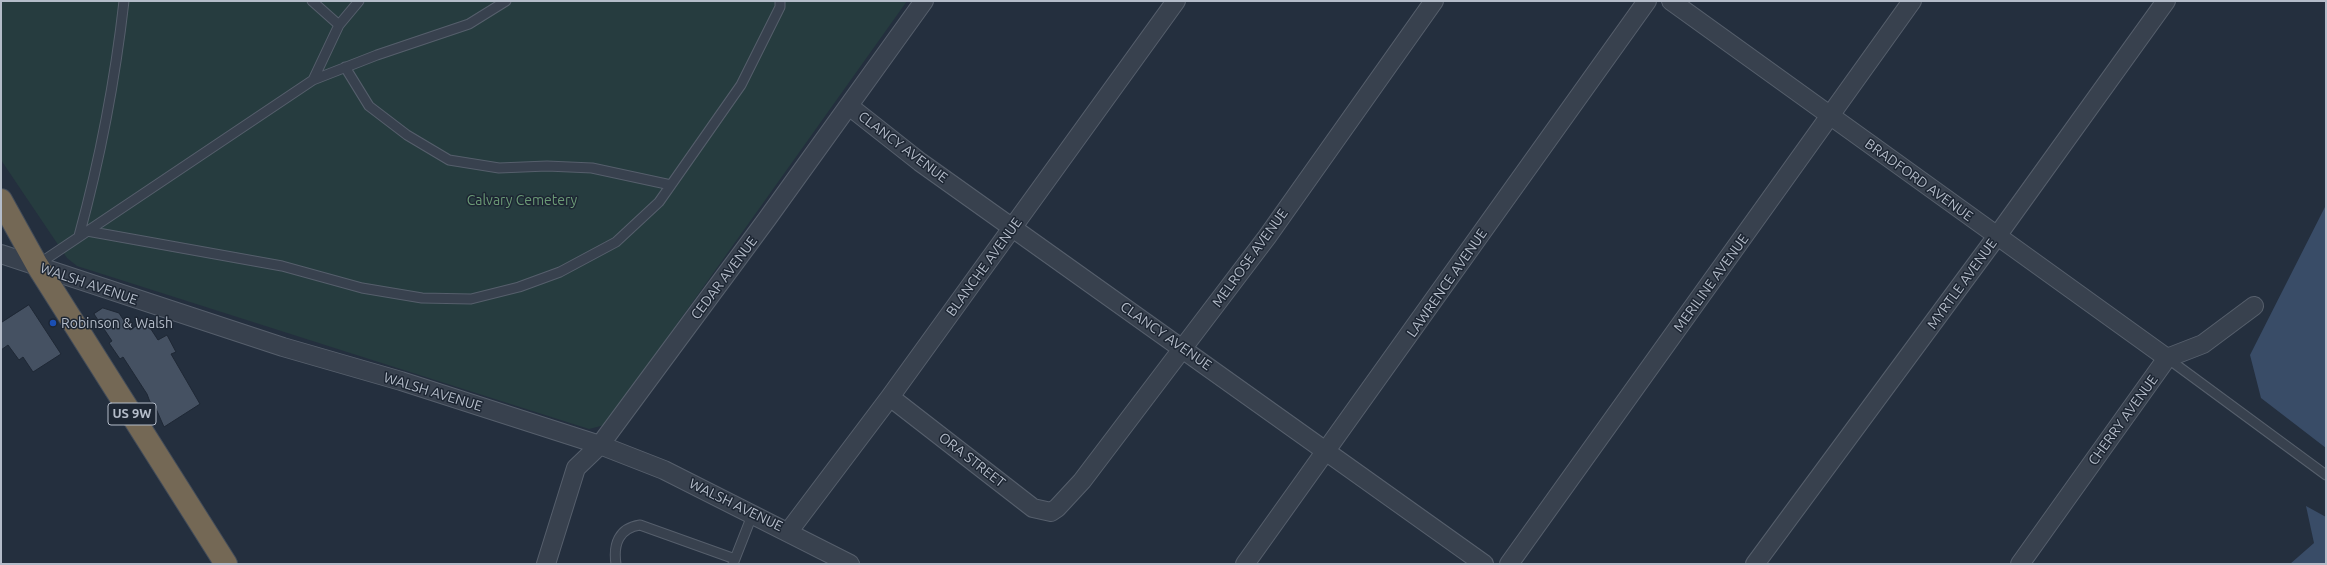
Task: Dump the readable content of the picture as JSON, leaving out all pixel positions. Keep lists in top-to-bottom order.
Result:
{
  "streets": {
    "highway": ["US 9W"],
    "street": [
      "CLANCY AVENUE",
      "BRADFORD AVENUE",
      "MELROSE AVENUE",
      "BLANCHE AVENUE",
      "CEDAR AVENUE",
      "LAWRENCE AVENUE",
      "MERILINE AVENUE",
      "WALSH AVENUE",
      "MYRTLE AVENUE",
      "CHERRY AVENUE",
      "ORA STREET"
    ]
  },
  "crossings": [
    ["CLANCY AVENUE", "MELROSE AVENUE"],
    ["CLANCY AVENUE", "BLANCHE AVENUE"],
    ["CLANCY AVENUE", "CEDAR AVENUE"],
    ["CLANCY AVENUE", "LAWRENCE AVENUE"],
    ["BRADFORD AVENUE", "MERILINE AVENUE"],
    ["BRADFORD AVENUE", "MYRTLE AVENUE"],
    ["BRADFORD AVENUE", "CHERRY AVENUE"],
    ["MELROSE AVENUE", "ORA STREET"],
    ["BLANCHE AVENUE", "WALSH AVENUE"],
    ["BLANCHE AVENUE", "ORA STREET"],
    ["CEDAR AVENUE", "WALSH AVENUE"],
    ["WALSH AVENUE", "US 9W"]
  ],
  "parks": ["Calvary Cemetery"],
  "places": ["Robinson & Walsh"]
}
